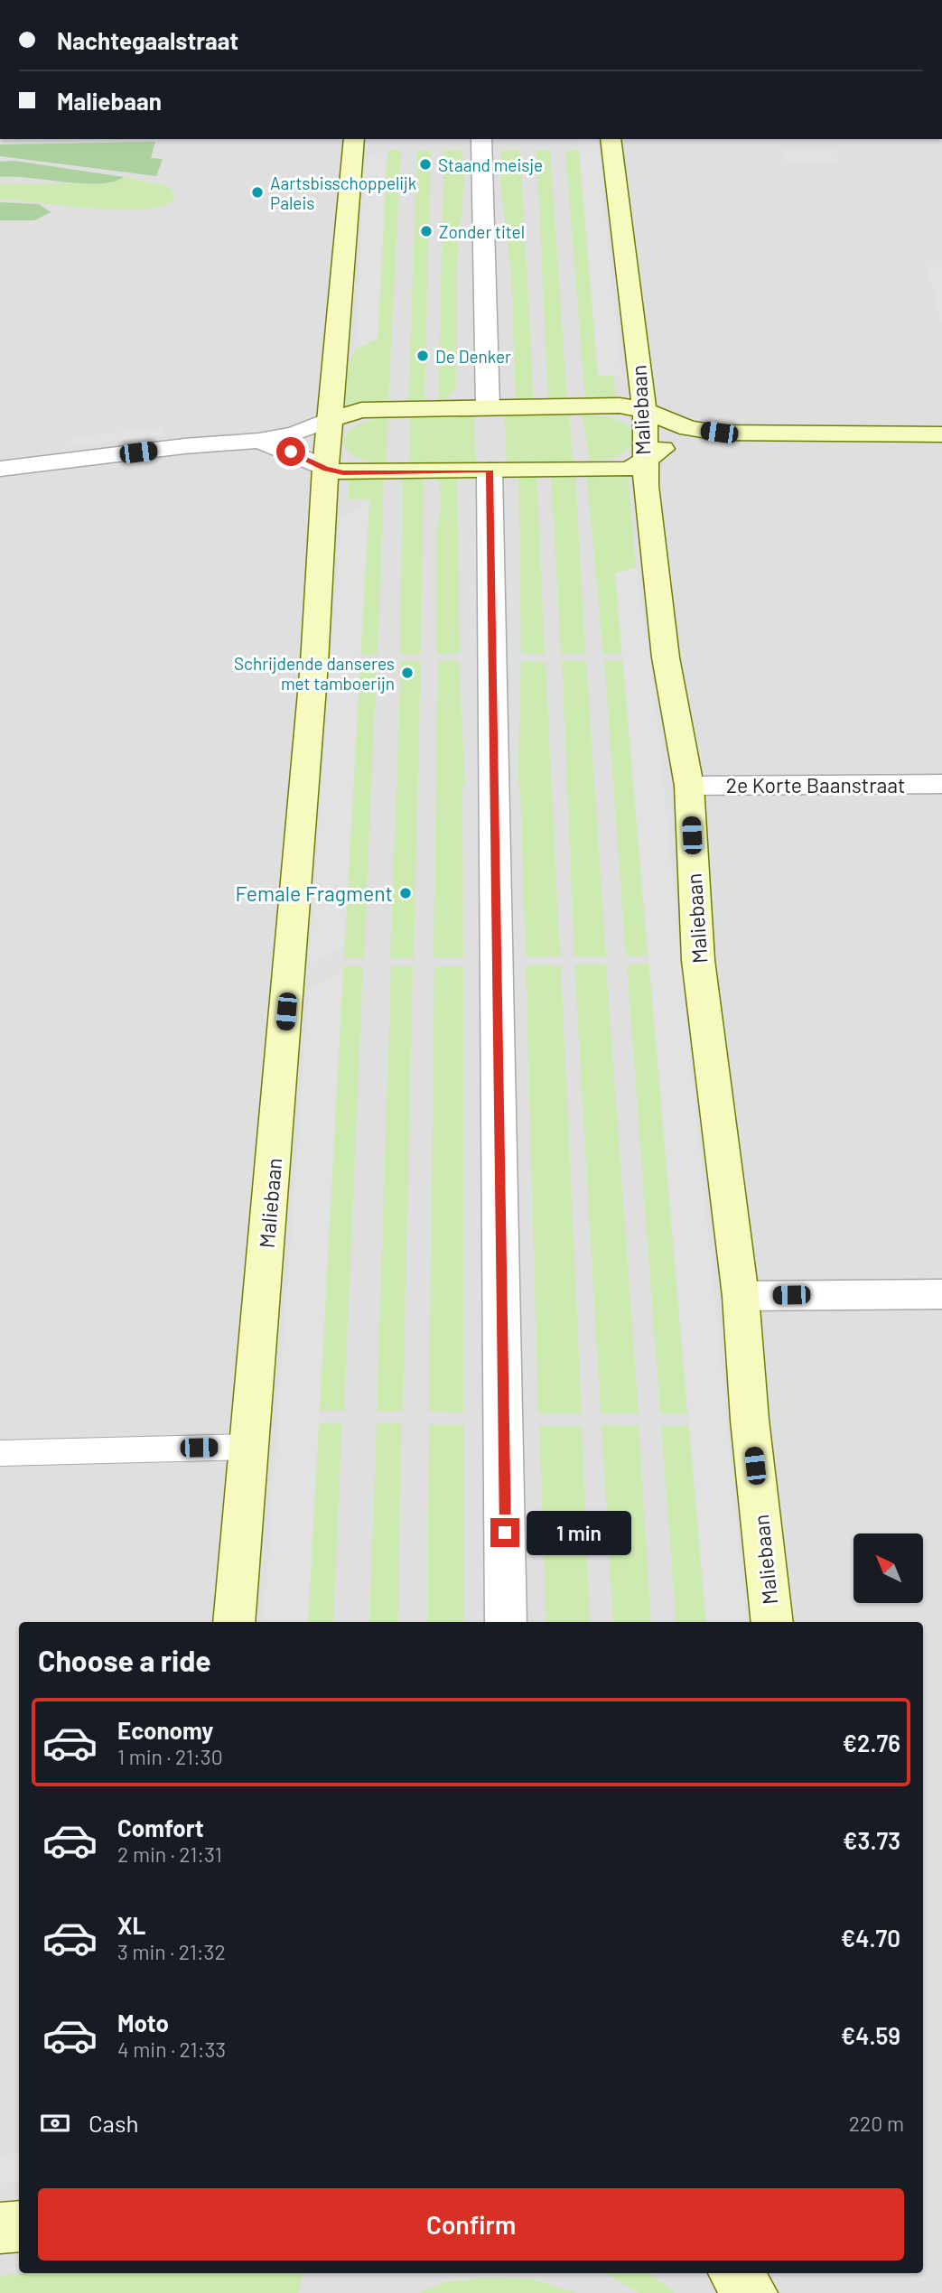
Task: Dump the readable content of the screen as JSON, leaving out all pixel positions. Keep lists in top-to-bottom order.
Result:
{
  "streets": {
    "street": ["Maliebaan", "2e Korte Baanstraat"]
  },
  "crossings": [
    ["Maliebaan", "2e Korte Baanstraat"]
  ],
  "places": [
    "Staand meisje",
    "Aartsbisschoppelijk Paleis",
    "Zonder titel",
    "De Denker",
    "Schrijdende danseres met tamboerijn",
    "Female Fragment"
  ],
  "north": "top left",
  "page": {
    "banner": ["Nachtegaalstraat", "Maliebaan"],
    "bubble": "1 min",
    "heading": "Choose a ride",
    "list": [
      {
        "name": "Economy",
        "note": "1 min · 21:30",
        "value": "€2.76"
      },
      {
        "name": "Comfort",
        "note": "2 min · 21:31",
        "value": "€3.73"
      },
      {
        "name": "XL",
        "note": "3 min · 21:32",
        "value": "€4.70"
      },
      {
        "name": "Moto",
        "note": "4 min · 21:33",
        "value": "€4.59"
      }
    ],
    "pay": ["Cash", "220 m"],
    "buttons": "Confirm"
  }
}
